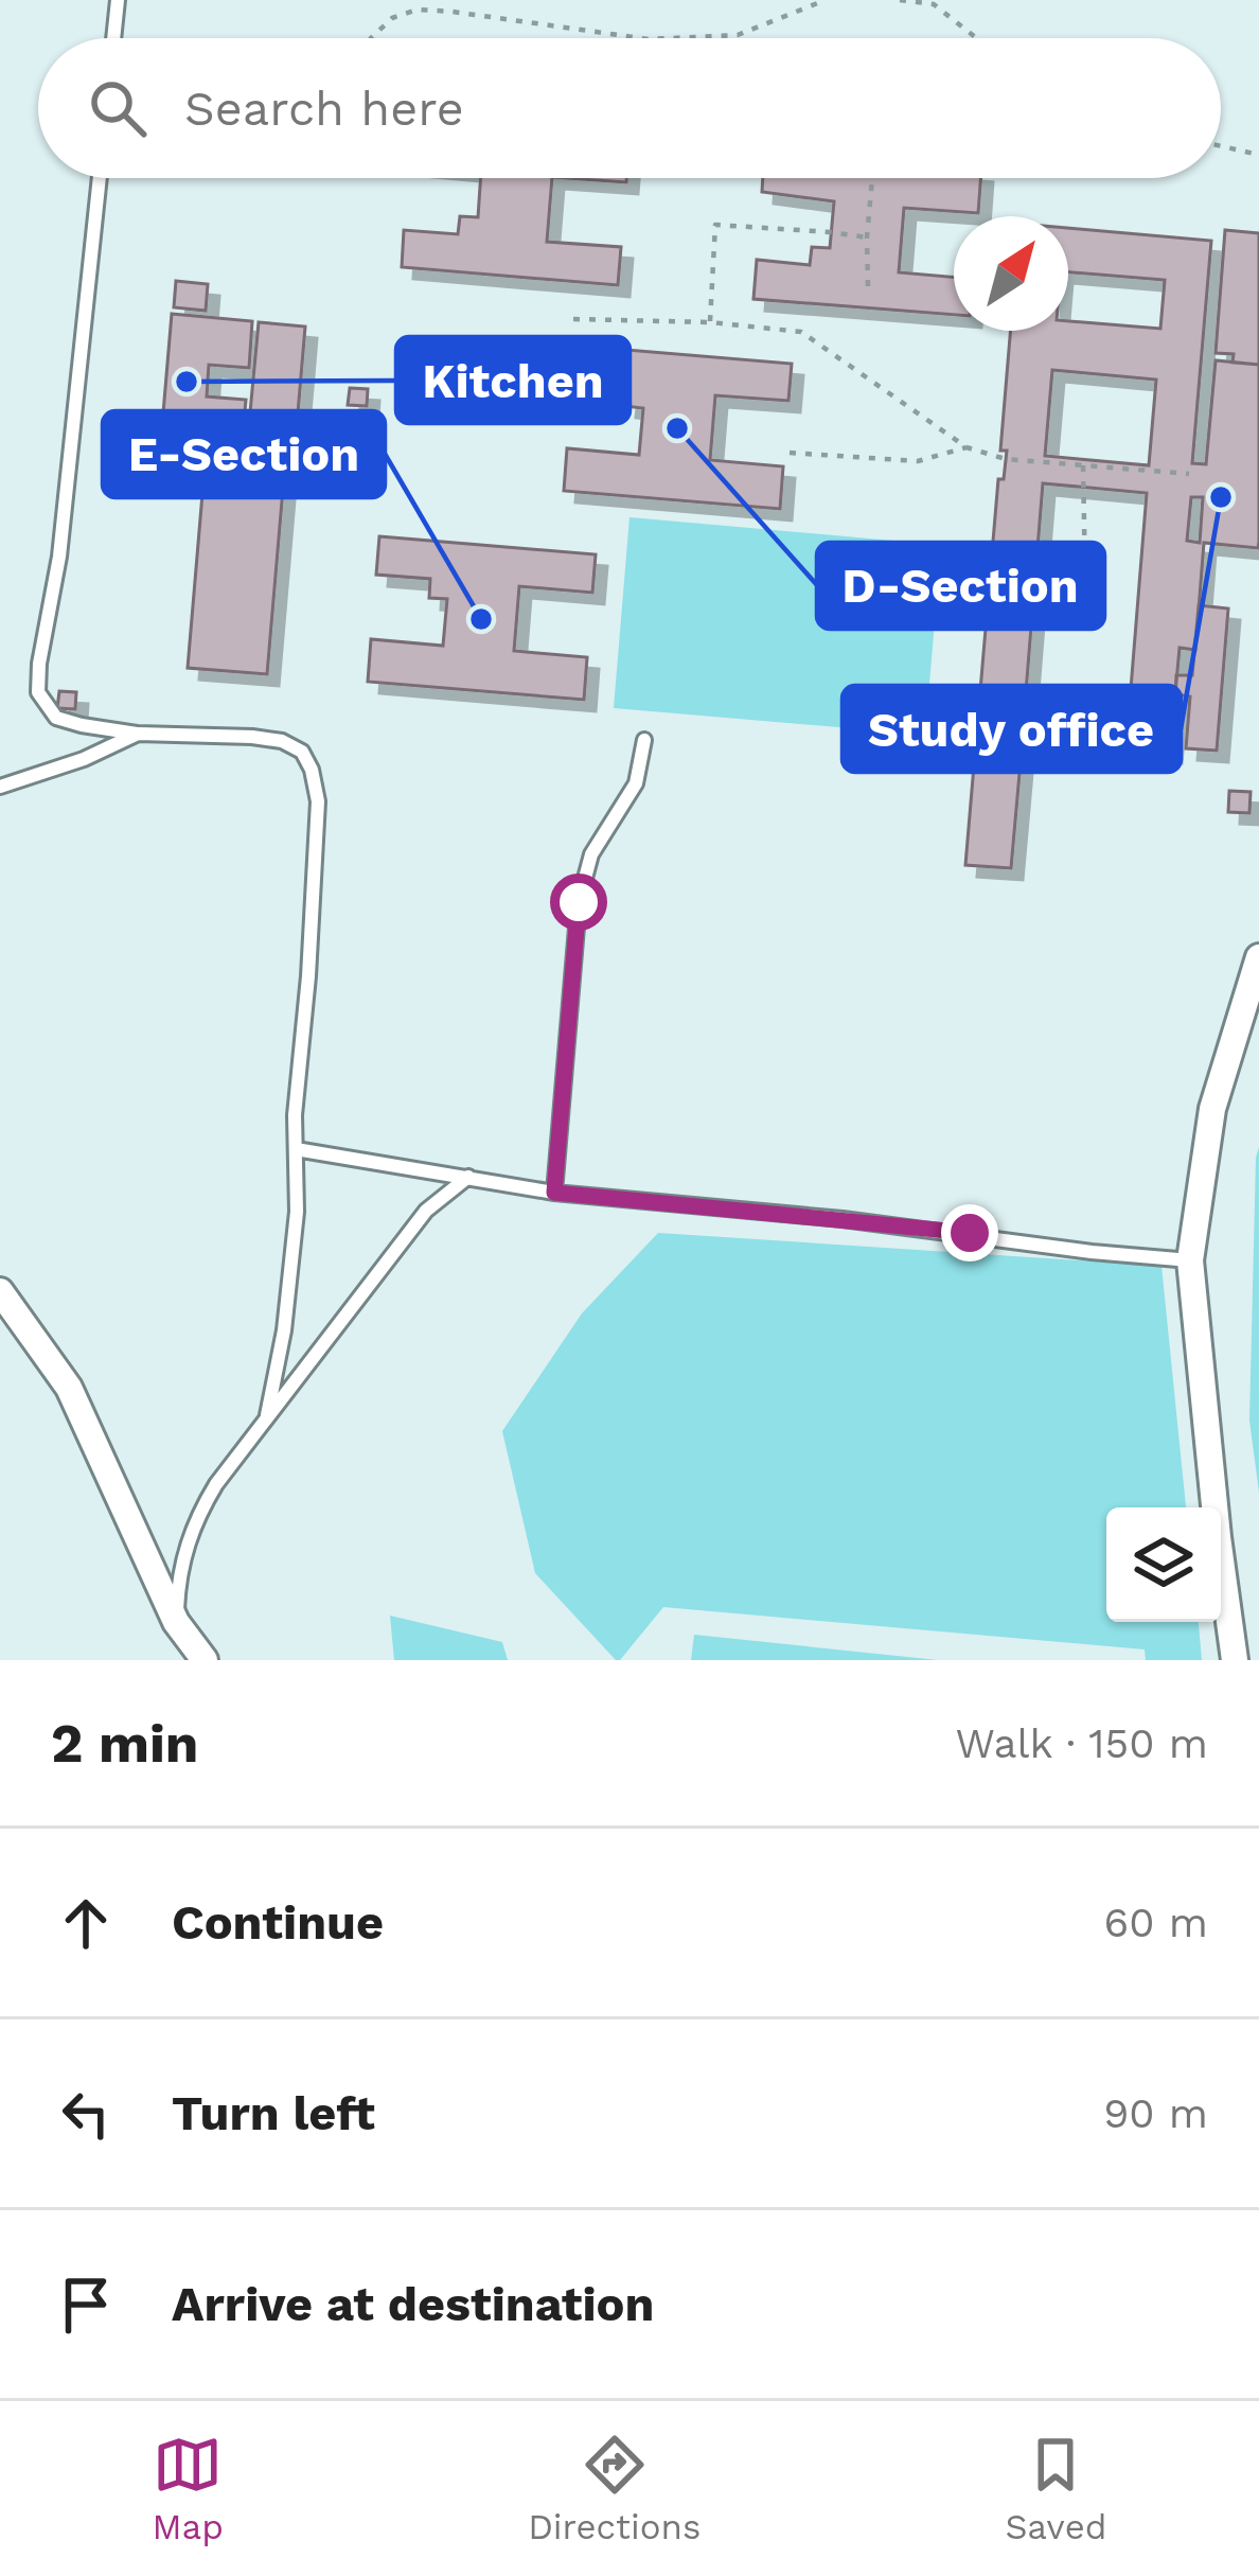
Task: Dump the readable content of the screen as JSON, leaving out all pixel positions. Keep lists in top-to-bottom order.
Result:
{
  "places": [
    "Kitchen",
    "D-Section",
    "Study office",
    "E-Section"
  ],
  "north": "top right",
  "page": {
    "search": "Search here",
    "heading": ["2 min", "Walk · 150 m"],
    "list": [
      ["Continue", "60 m"],
      ["Turn left", "90 m"],
      "Arrive at destination"
    ],
    "nav": ["Map", "Directions", "Saved"]
  }
}
